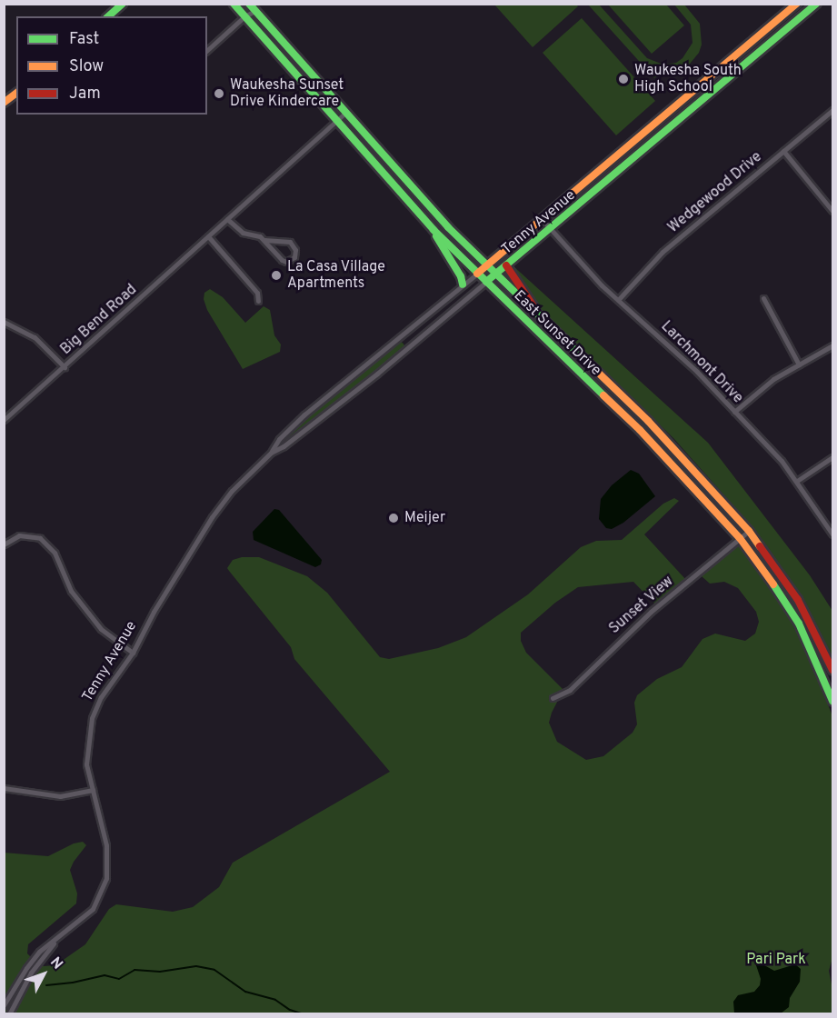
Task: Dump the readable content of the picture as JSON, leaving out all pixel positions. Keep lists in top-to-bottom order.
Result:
{
  "streets": {
    "main road": ["Tenny Avenue", "East Sunset Drive"],
    "street": [
      "Wedgewood Drive",
      "Big Bend Road",
      "Larchmont Drive",
      "Sunset View"
    ]
  },
  "crossings": [
    ["Wedgewood Drive", "Larchmont Drive"],
    ["Tenny Avenue", "East Sunset Drive"],
    ["Tenny Avenue", "Larchmont Drive"],
    ["Big Bend Road", "East Sunset Drive"],
    ["East Sunset Drive", "Sunset View"]
  ],
  "parks": ["Pari Park"],
  "places": [
    "Waukesha South High School",
    "Waukesha Sunset Drive Kindercare",
    "La Casa Village Apartments",
    "Meijer"
  ],
  "legend": ["Fast", "Slow", "Jam"],
  "north": "top right"
}
